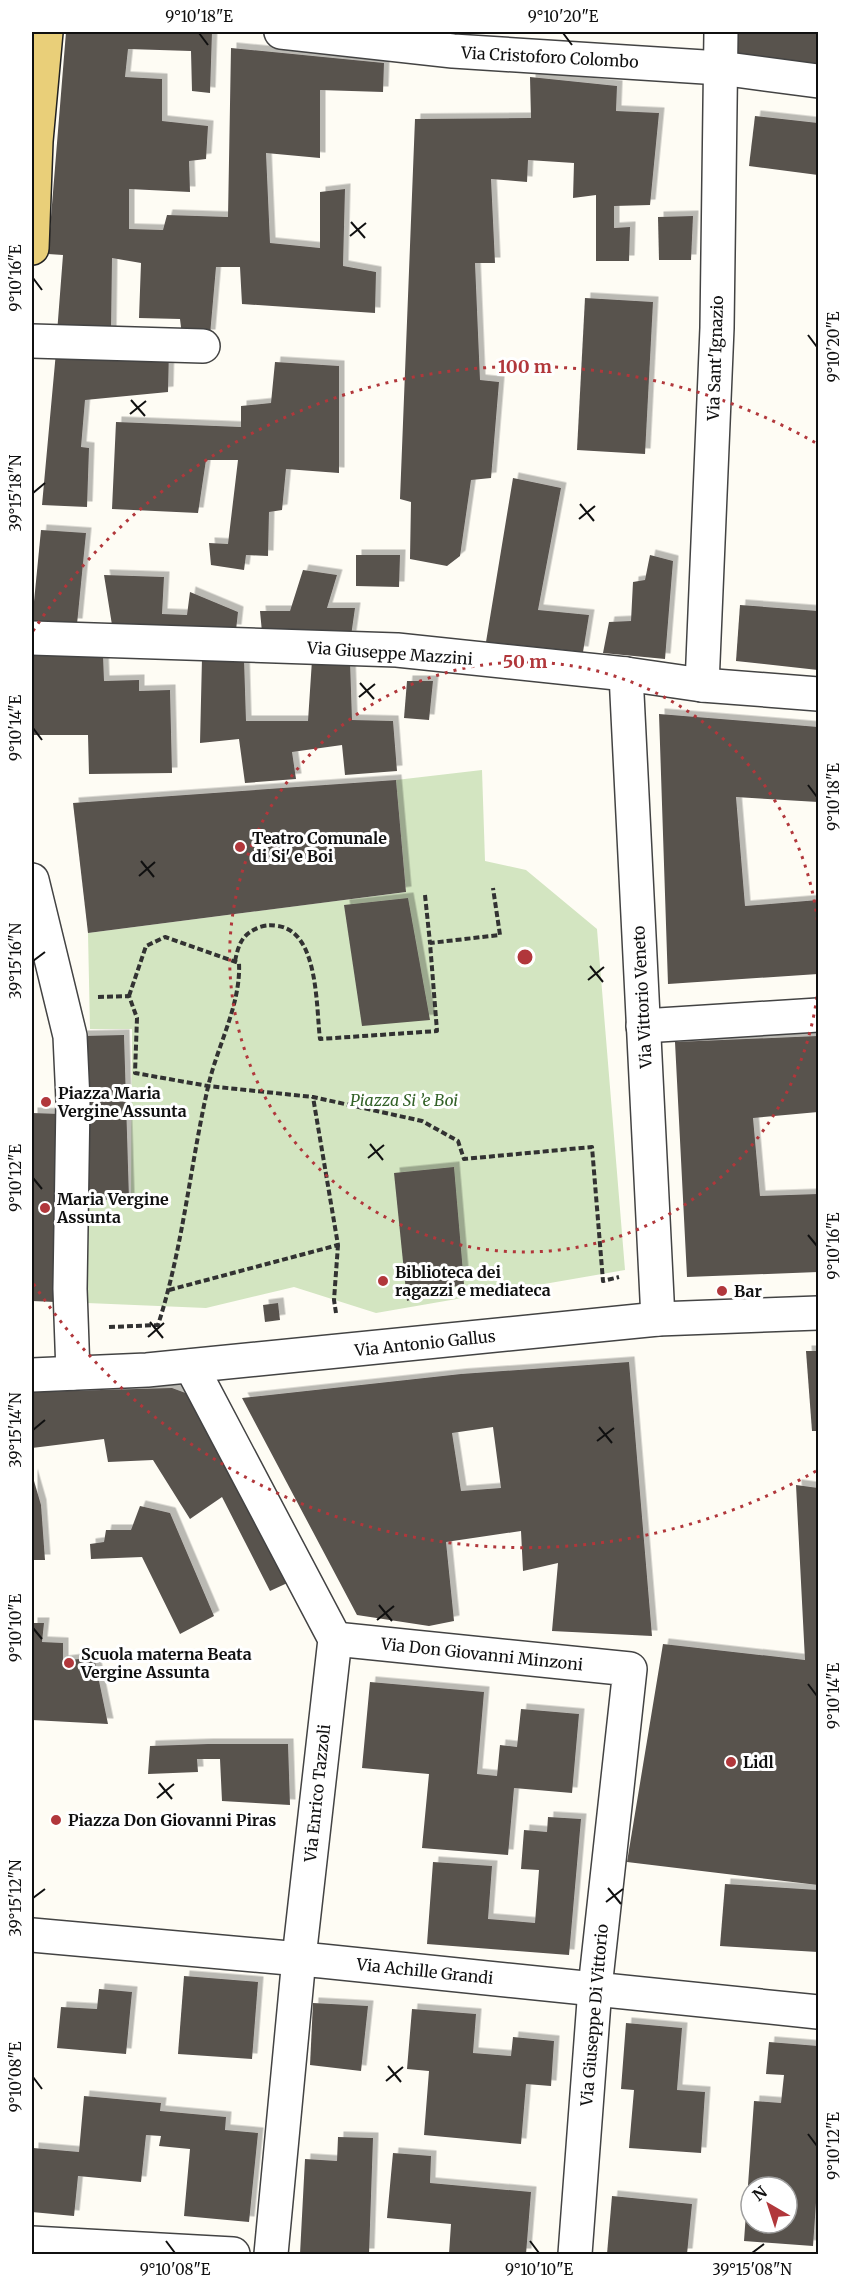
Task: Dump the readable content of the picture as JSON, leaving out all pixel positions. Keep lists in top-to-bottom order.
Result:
{
  "streets": {
    "street": [
      "Via Cristoforo Colombo",
      "Via Sant'Ignazio",
      "Via Giuseppe Mazzini",
      "Via Vittorio Veneto",
      "Via Antonio Gallus",
      "Via Don Giovanni Minzoni",
      "Via Enrico Tazzoli",
      "Via Achille Grandi",
      "Via Giuseppe Di Vittorio"
    ]
  },
  "crossings": [
    ["Via Cristoforo Colombo", "Via Sant'Ignazio"],
    ["Via Sant'Ignazio", "Via Giuseppe Mazzini"],
    ["Via Giuseppe Mazzini", "Via Vittorio Veneto"],
    ["Via Vittorio Veneto", "Via Antonio Gallus"],
    ["Via Don Giovanni Minzoni", "Via Enrico Tazzoli"],
    ["Via Don Giovanni Minzoni", "Via Giuseppe Di Vittorio"],
    ["Via Enrico Tazzoli", "Via Achille Grandi"],
    ["Via Achille Grandi", "Via Giuseppe Di Vittorio"]
  ],
  "parks": ["Piazza Si ’e Boi"],
  "places": [
    "Teatro Comunale di Si' e Boi",
    "Piazza Maria Vergine Assunta",
    "Maria Vergine Assunta",
    "Biblioteca dei ragazzi e mediateca",
    "Bar",
    "Scuola materna Beata Vergine Assunta",
    "Lidl",
    "Piazza Don Giovanni Piras"
  ],
  "north": "top left",
  "coordinates": [
    "9°10'18\"E",
    "9°10'20\"E",
    "9°10'16\"E",
    "39°15'18\"N",
    "9°10'14\"E",
    "39°15'16\"N",
    "9°10'12\"E",
    "39°15'14\"N",
    "9°10'10\"E",
    "39°15'12\"N",
    "9°10'08\"E",
    "39°15'08\"N"
  ],
  "rings": ["100 m", "50 m"]
}
